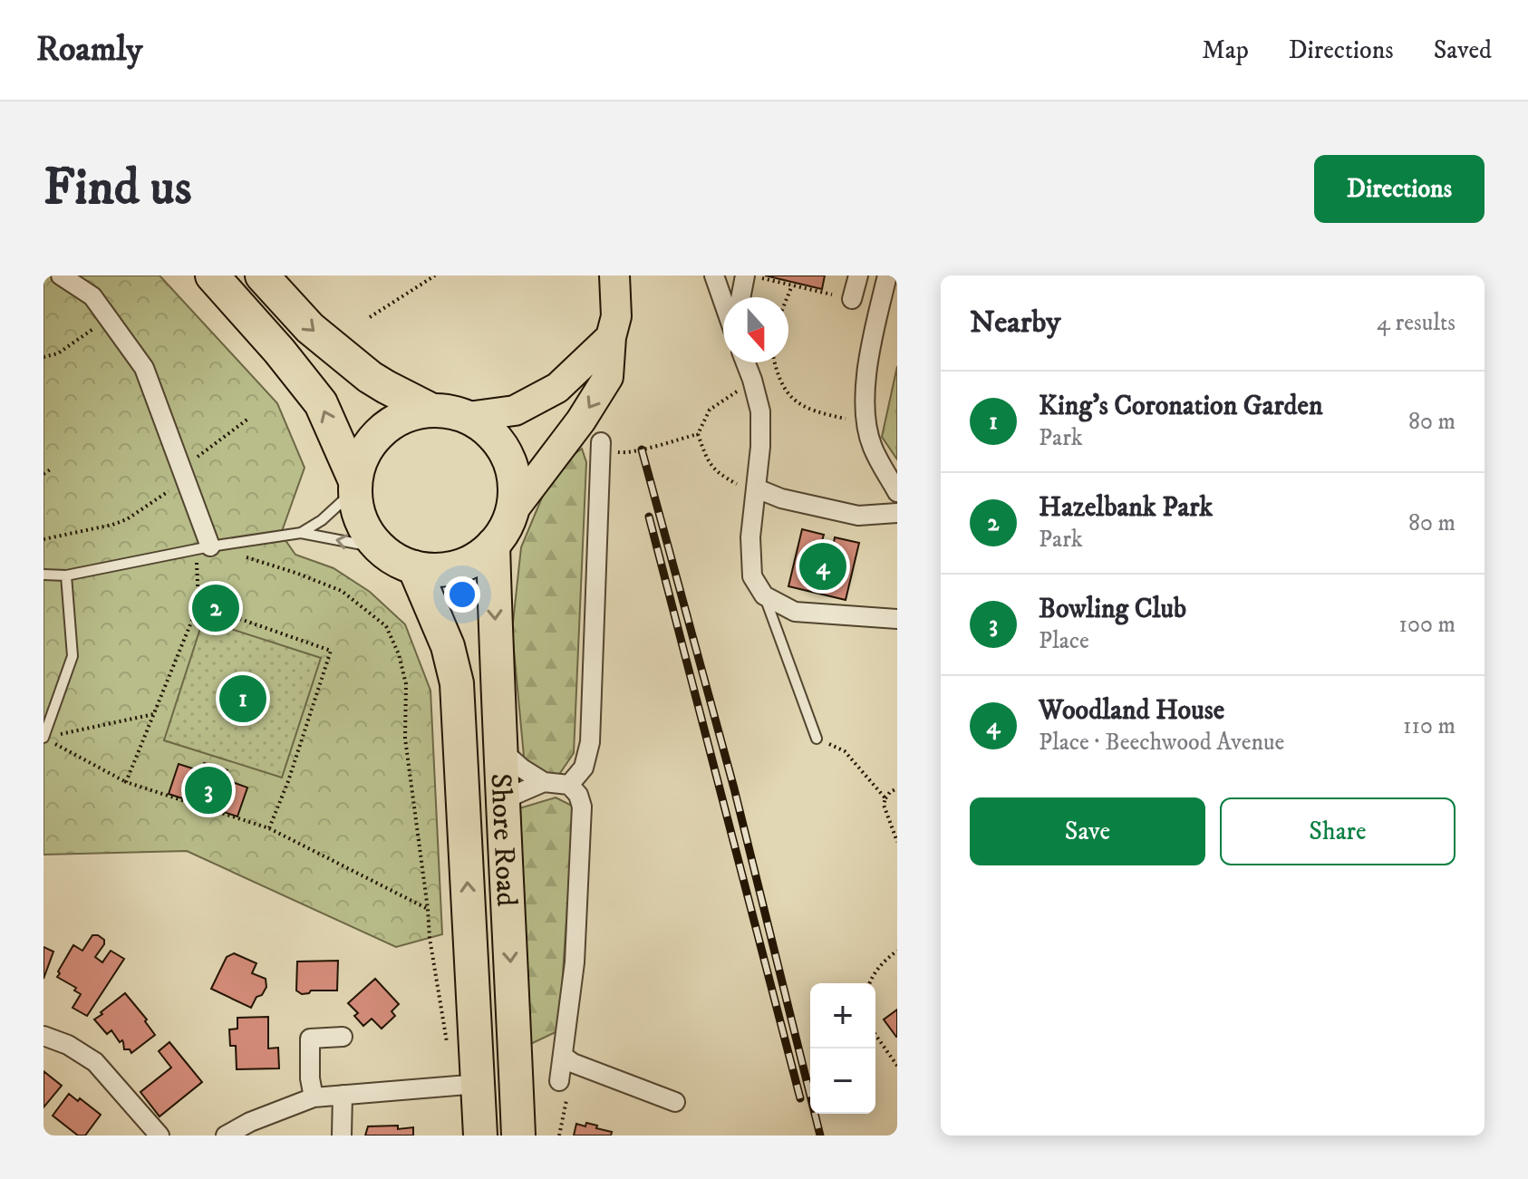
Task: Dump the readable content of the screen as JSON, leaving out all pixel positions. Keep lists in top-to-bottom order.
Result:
{
  "streets": {
    "highway": ["Shore Road"]
  },
  "north": "bottom",
  "page": {
    "header": "Roamly",
    "nav": ["Map", "Directions", "Saved"],
    "buttons": [
      "Directions",
      ["Save", "Share"]
    ],
    "title": "Find us",
    "heading": ["Nearby", "4 results"],
    "list": [
      {
        "mark": "1",
        "name": "King's Coronation Garden",
        "note": "Park",
        "value": "80 m"
      },
      {
        "mark": "2",
        "name": "Hazelbank Park",
        "note": "Park",
        "value": "80 m"
      },
      {
        "mark": "3",
        "name": "Bowling Club",
        "note": "Place",
        "value": "100 m"
      },
      {
        "mark": "4",
        "name": "Woodland House",
        "note": "Place · Beechwood Avenue",
        "value": "110 m"
      }
    ],
    "pins": [
      "4",
      "2",
      "1",
      "3"
    ],
    "map_buttons": ["+", "−"]
  }
}
